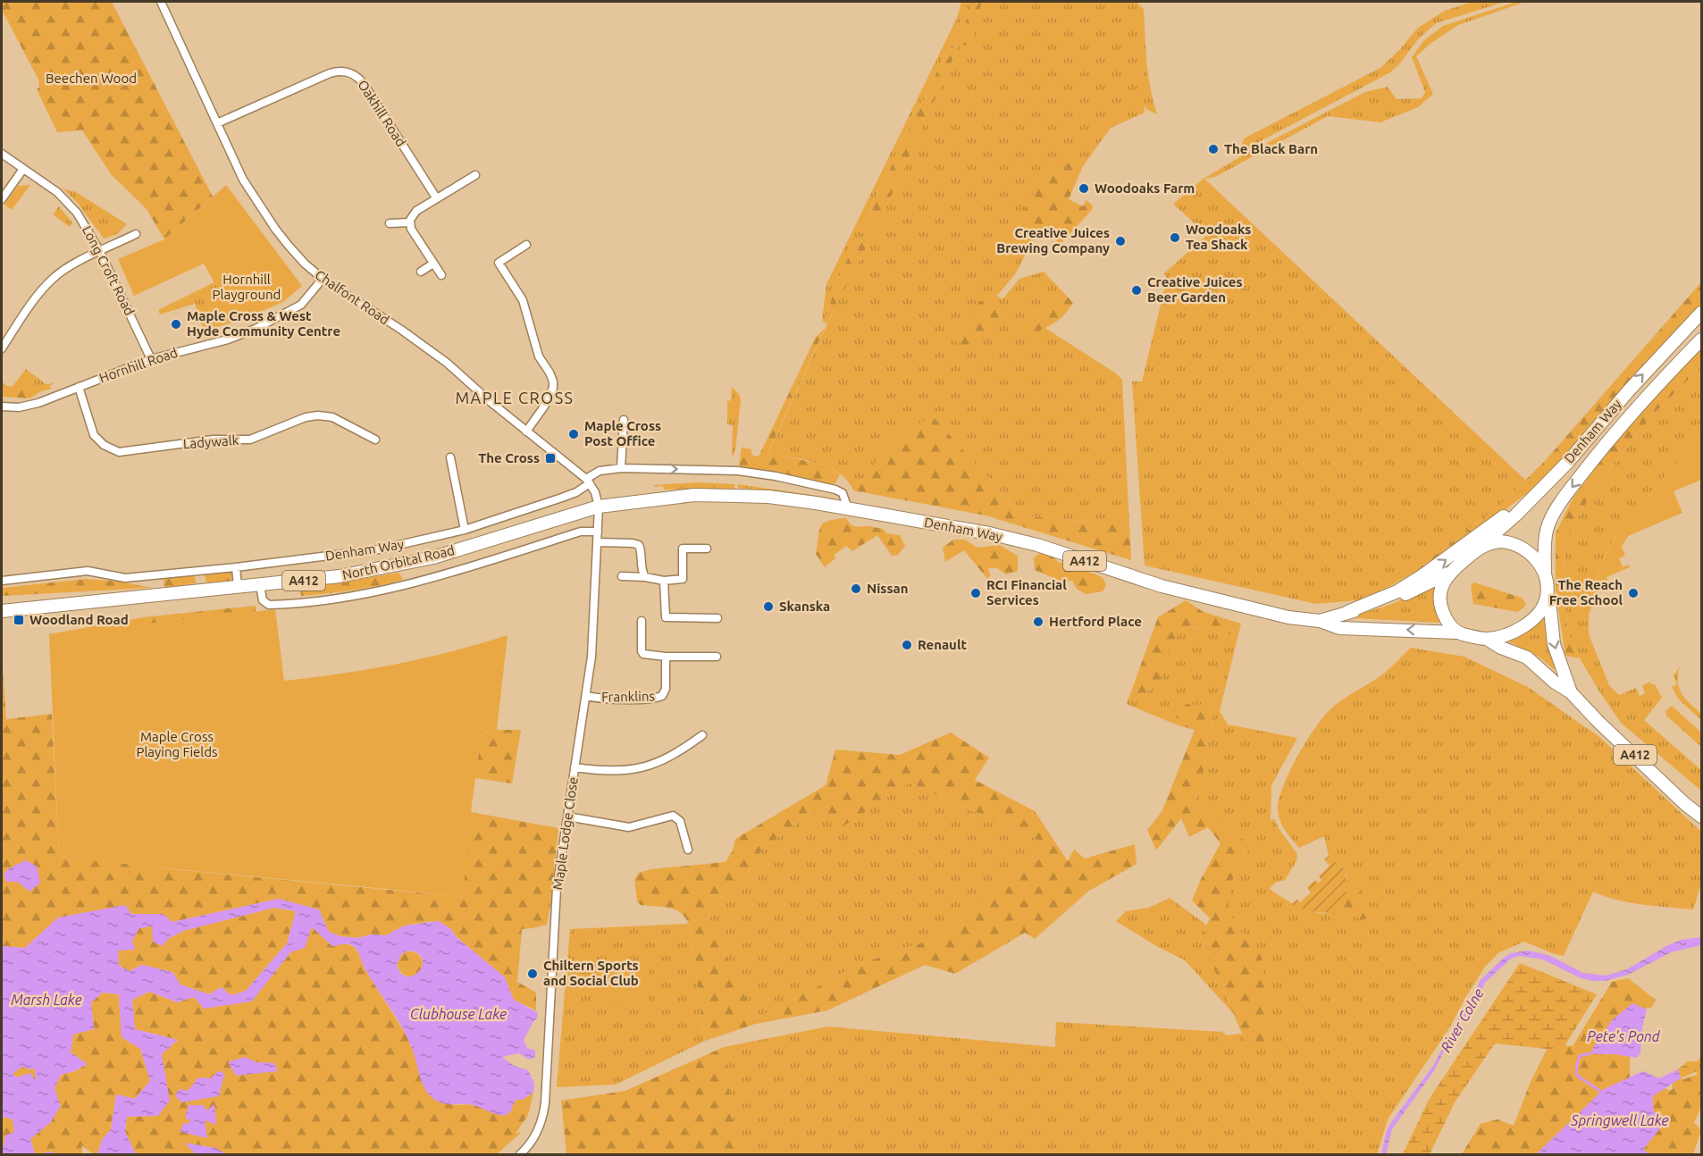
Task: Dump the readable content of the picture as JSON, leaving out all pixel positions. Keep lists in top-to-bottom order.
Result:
{
  "streets": {
    "main road": ["Denham Way", "A412", "North Orbital Road"],
    "street": [
      "Oakhill Road",
      "Long Croft Road",
      "Chalfont Road",
      "Hornhill Road",
      "Ladywalk",
      "Franklins",
      "Maple Lodge Close"
    ]
  },
  "crossings": [
    ["Oakhill Road", "Chalfont Road"],
    ["Long Croft Road", "Hornhill Road"],
    ["Chalfont Road", "Hornhill Road"],
    ["Chalfont Road", "Denham Way"],
    ["Hornhill Road", "Ladywalk"],
    ["Denham Way", "A412"],
    ["Denham Way", "North Orbital Road"],
    ["Denham Way", "Maple Lodge Close"],
    ["North Orbital Road", "Maple Lodge Close"],
    ["Franklins", "Maple Lodge Close"]
  ],
  "districts": ["MAPLE CROSS"],
  "water": [
    "Marsh Lake",
    "Clubhouse Lake",
    "River Colne",
    "Pete's Pond",
    "Springwell Lake"
  ],
  "parks": ["Beechen Wood", "Hornhill Playground", "Maple Cross Playing Fields"],
  "places": {
    "other": [
      "The Black Barn",
      "Woodoaks Farm",
      "Woodoaks Tea Shack",
      "Creative Juices Brewing Company",
      "Creative Juices Beer Garden",
      "Maple Cross & West Hyde Community Centre",
      "Maple Cross Post Office",
      "Nissan",
      "RCI Financial Services",
      "The Reach Free School",
      "Skanska",
      "Hertford Place",
      "Renault",
      "Chiltern Sports and Social Club"
    ],
    "transit": ["The Cross", "Woodland Road"]
  }
}
